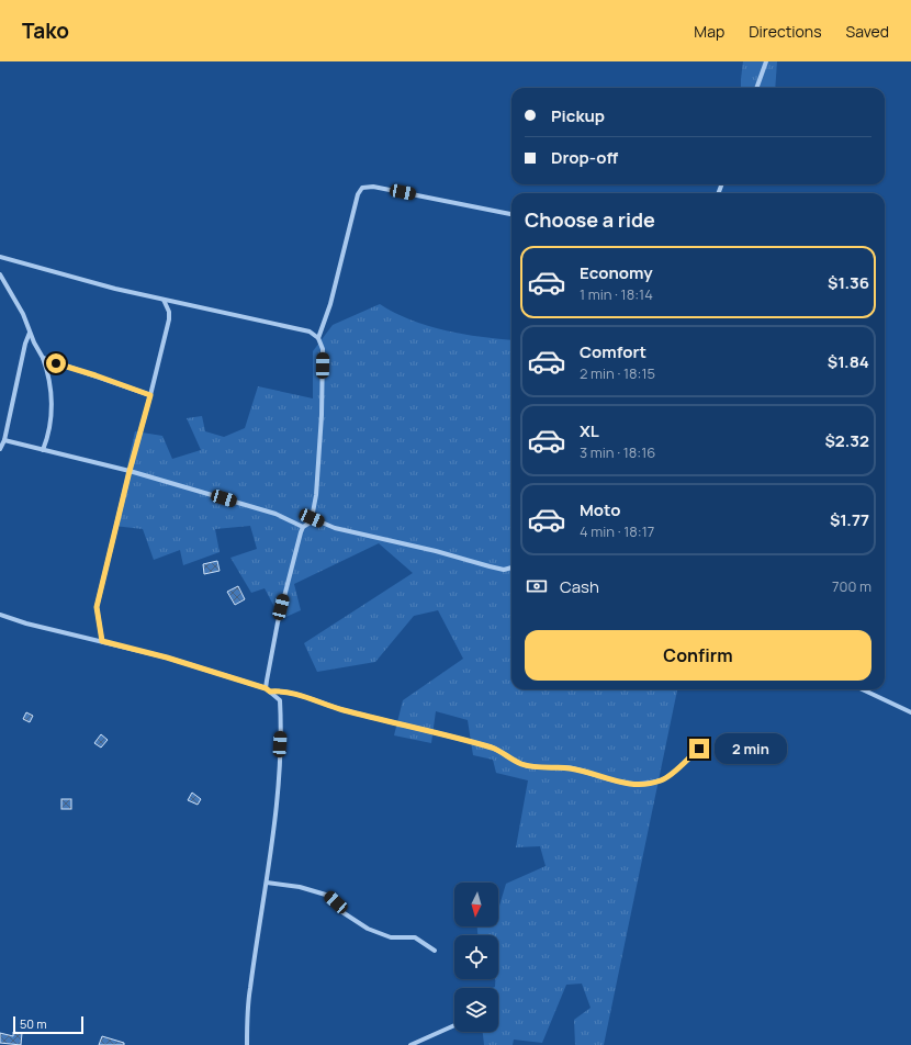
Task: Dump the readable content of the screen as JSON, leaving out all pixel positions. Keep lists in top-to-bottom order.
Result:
{
  "scale_bar": "50 m",
  "north": "bottom",
  "page": {
    "header": "Tako",
    "nav": ["Map", "Directions", "Saved"],
    "banner": ["Pickup", "Drop-off"],
    "heading": "Choose a ride",
    "list": [
      {
        "name": "Economy",
        "note": "1 min · 18:14",
        "value": "$1.36"
      },
      {
        "name": "Comfort",
        "note": "2 min · 18:15",
        "value": "$1.84"
      },
      {
        "name": "XL",
        "note": "3 min · 18:16",
        "value": "$2.32"
      },
      {
        "name": "Moto",
        "note": "4 min · 18:17",
        "value": "$1.77"
      }
    ],
    "pay": ["Cash", "700 m"],
    "buttons": "Confirm",
    "bubble": "2 min",
    "scale": "50 m"
  }
}
